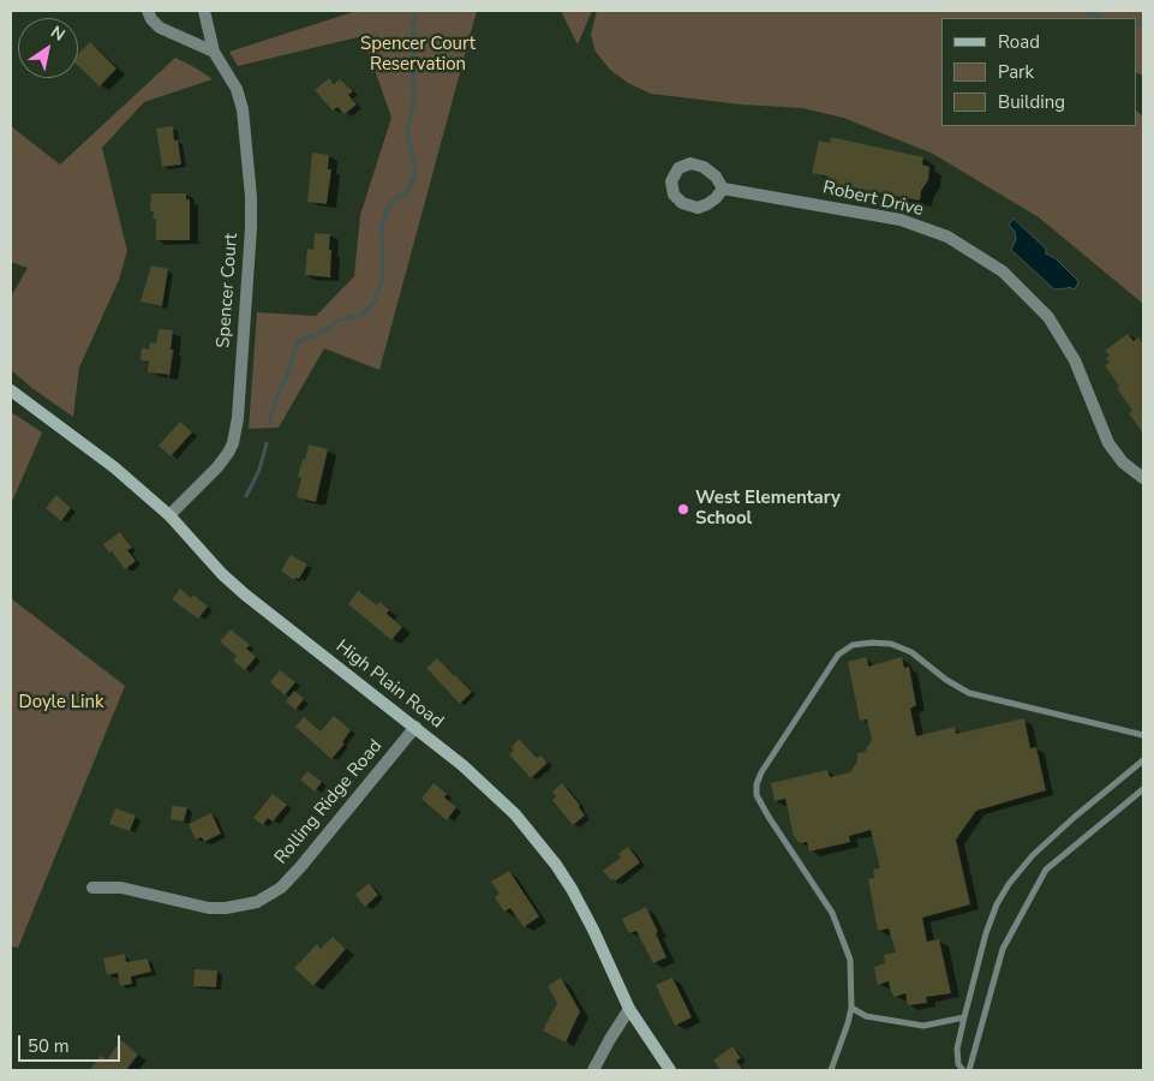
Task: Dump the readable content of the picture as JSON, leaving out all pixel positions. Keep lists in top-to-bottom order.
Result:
{
  "streets": {
    "street": [
      "Robert Drive",
      "Spencer Court",
      "High Plain Road",
      "Rolling Ridge Road"
    ]
  },
  "crossings": [
    ["Spencer Court", "High Plain Road"],
    ["High Plain Road", "Rolling Ridge Road"]
  ],
  "parks": ["Spencer Court Reservation", "Doyle Link"],
  "places": ["West Elementary School"],
  "legend": ["Road", "Park", "Building"],
  "scale_bar": "50 m",
  "north": "top right"
}
